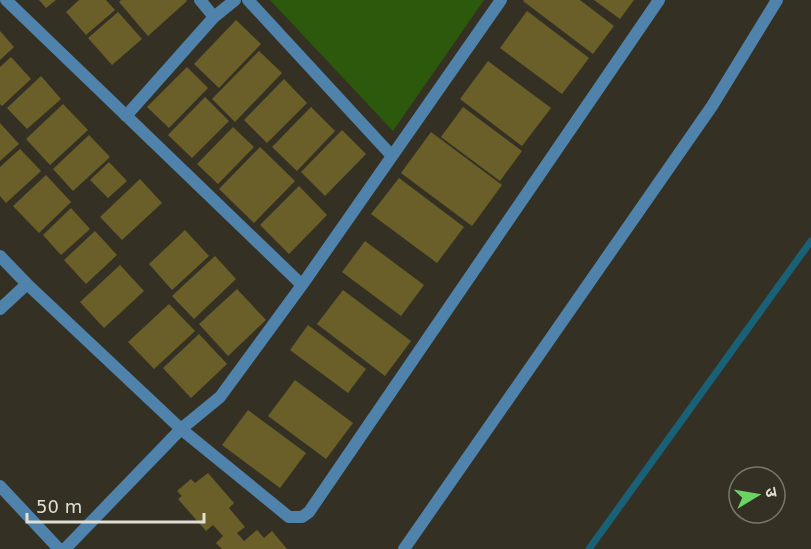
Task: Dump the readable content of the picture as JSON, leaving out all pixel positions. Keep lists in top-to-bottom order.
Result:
{
  "scale_bar": "50 m",
  "north": "right"
}
